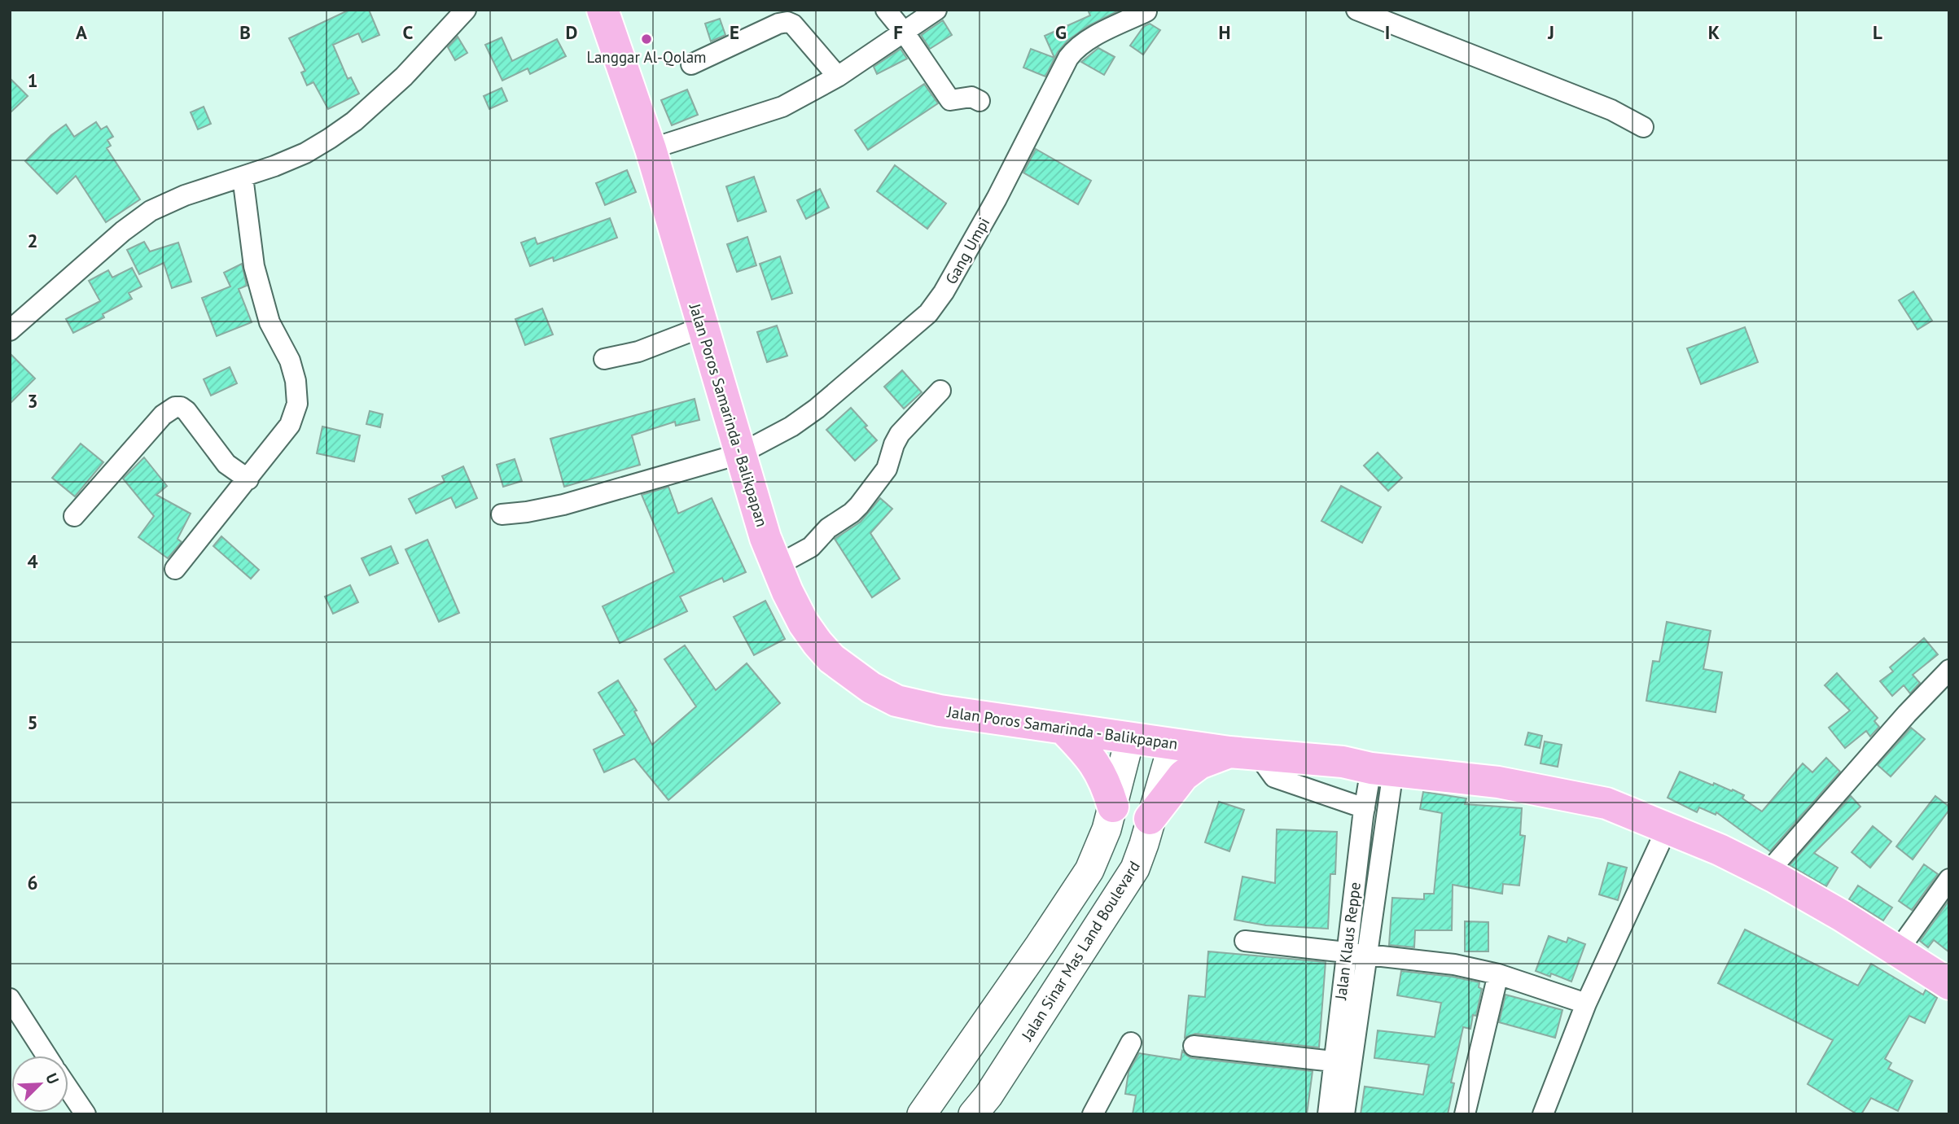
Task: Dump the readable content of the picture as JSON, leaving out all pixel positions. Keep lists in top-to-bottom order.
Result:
{
  "streets": {
    "highway": ["Jalan Poros Samarinda - Balikpapan"],
    "street": ["Gang Umpi", "Jalan Klaus Reppe", "Jalan Sinar Mas Land Boulevard"]
  },
  "crossings": [
    ["Gang Umpi", "Jalan Poros Samarinda - Balikpapan"],
    ["Jalan Poros Samarinda - Balikpapan", "Jalan Klaus Reppe"],
    ["Jalan Poros Samarinda - Balikpapan", "Jalan Sinar Mas Land Boulevard"]
  ],
  "places": ["Langgar Al-Qolam"],
  "north": "top right",
  "grid": {
    "columns": [
      "A",
      "B",
      "C",
      "D",
      "E",
      "F",
      "G",
      "H",
      "I",
      "J",
      "K",
      "L"
    ],
    "rows": [
      "1",
      "2",
      "3",
      "4",
      "5",
      "6"
    ]
  }
}
